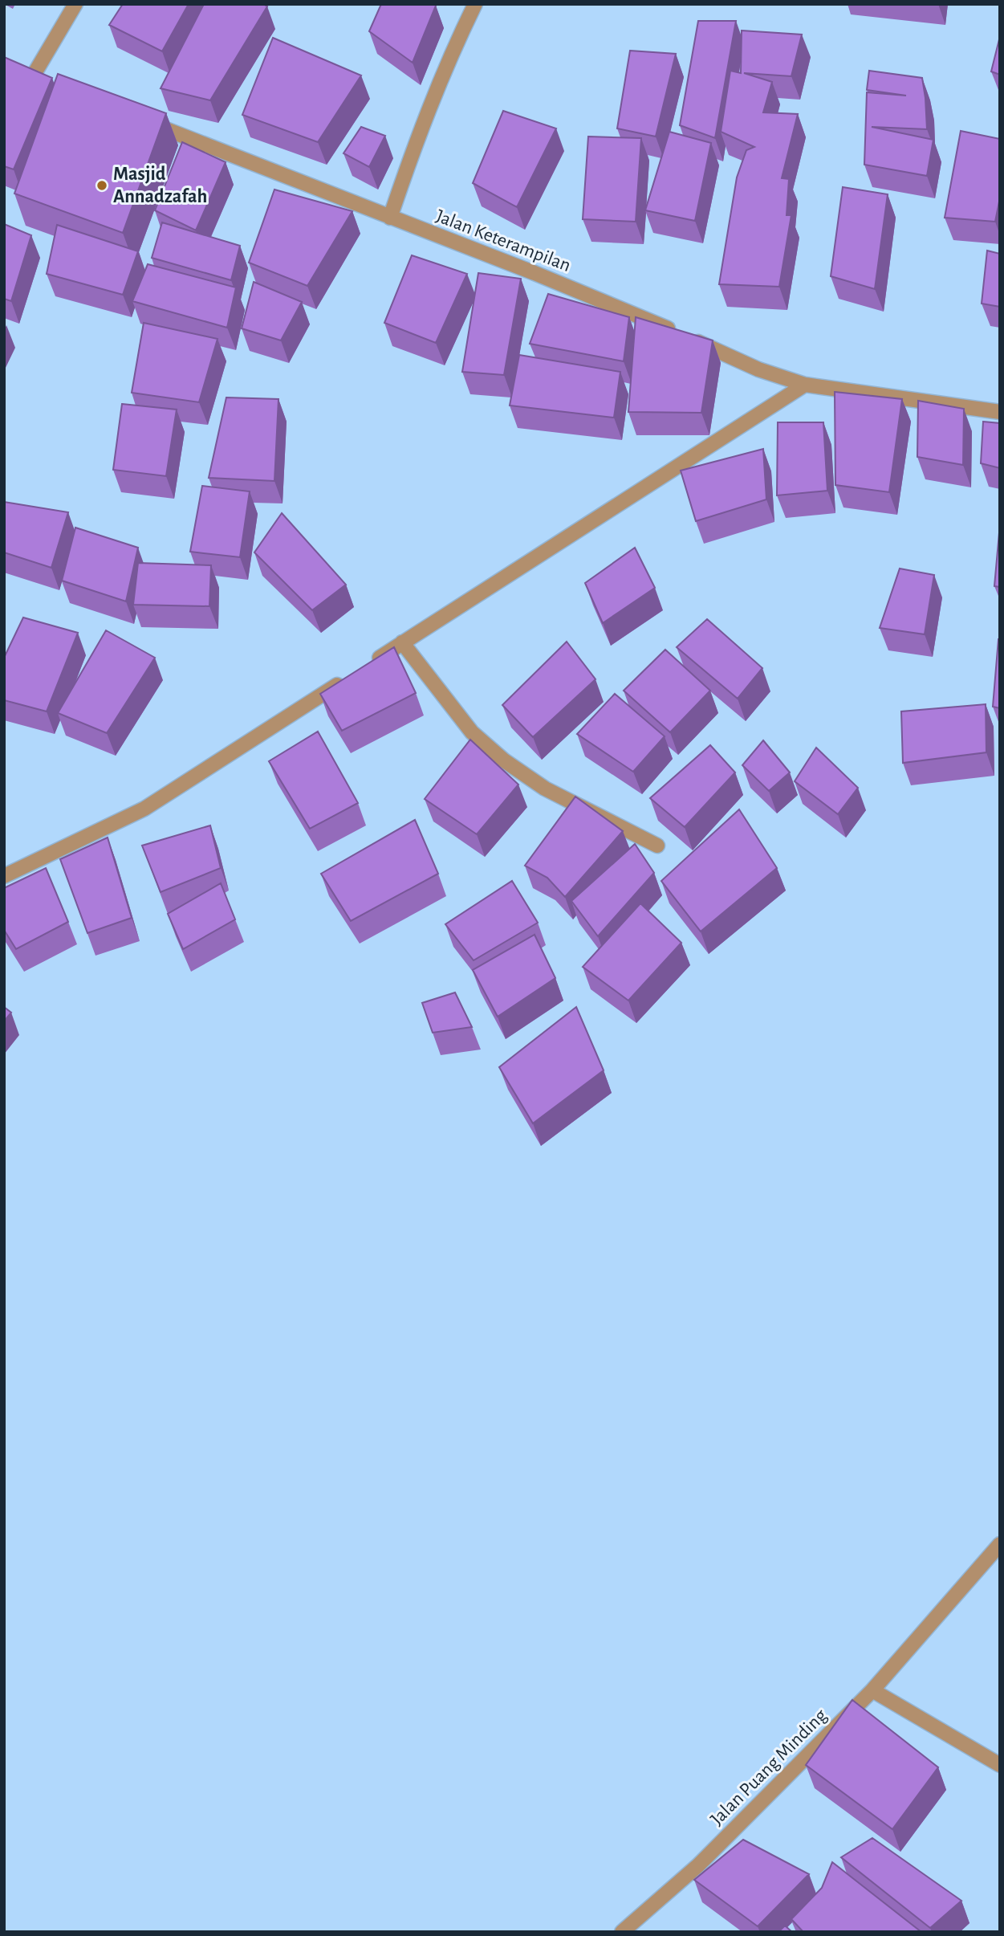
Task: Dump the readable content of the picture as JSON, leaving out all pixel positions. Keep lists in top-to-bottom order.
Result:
{
  "streets": {
    "street": ["Jalan Keterampilan", "Jalan Puang Minding"]
  },
  "places": ["Masjid Annadzafah"]
}
